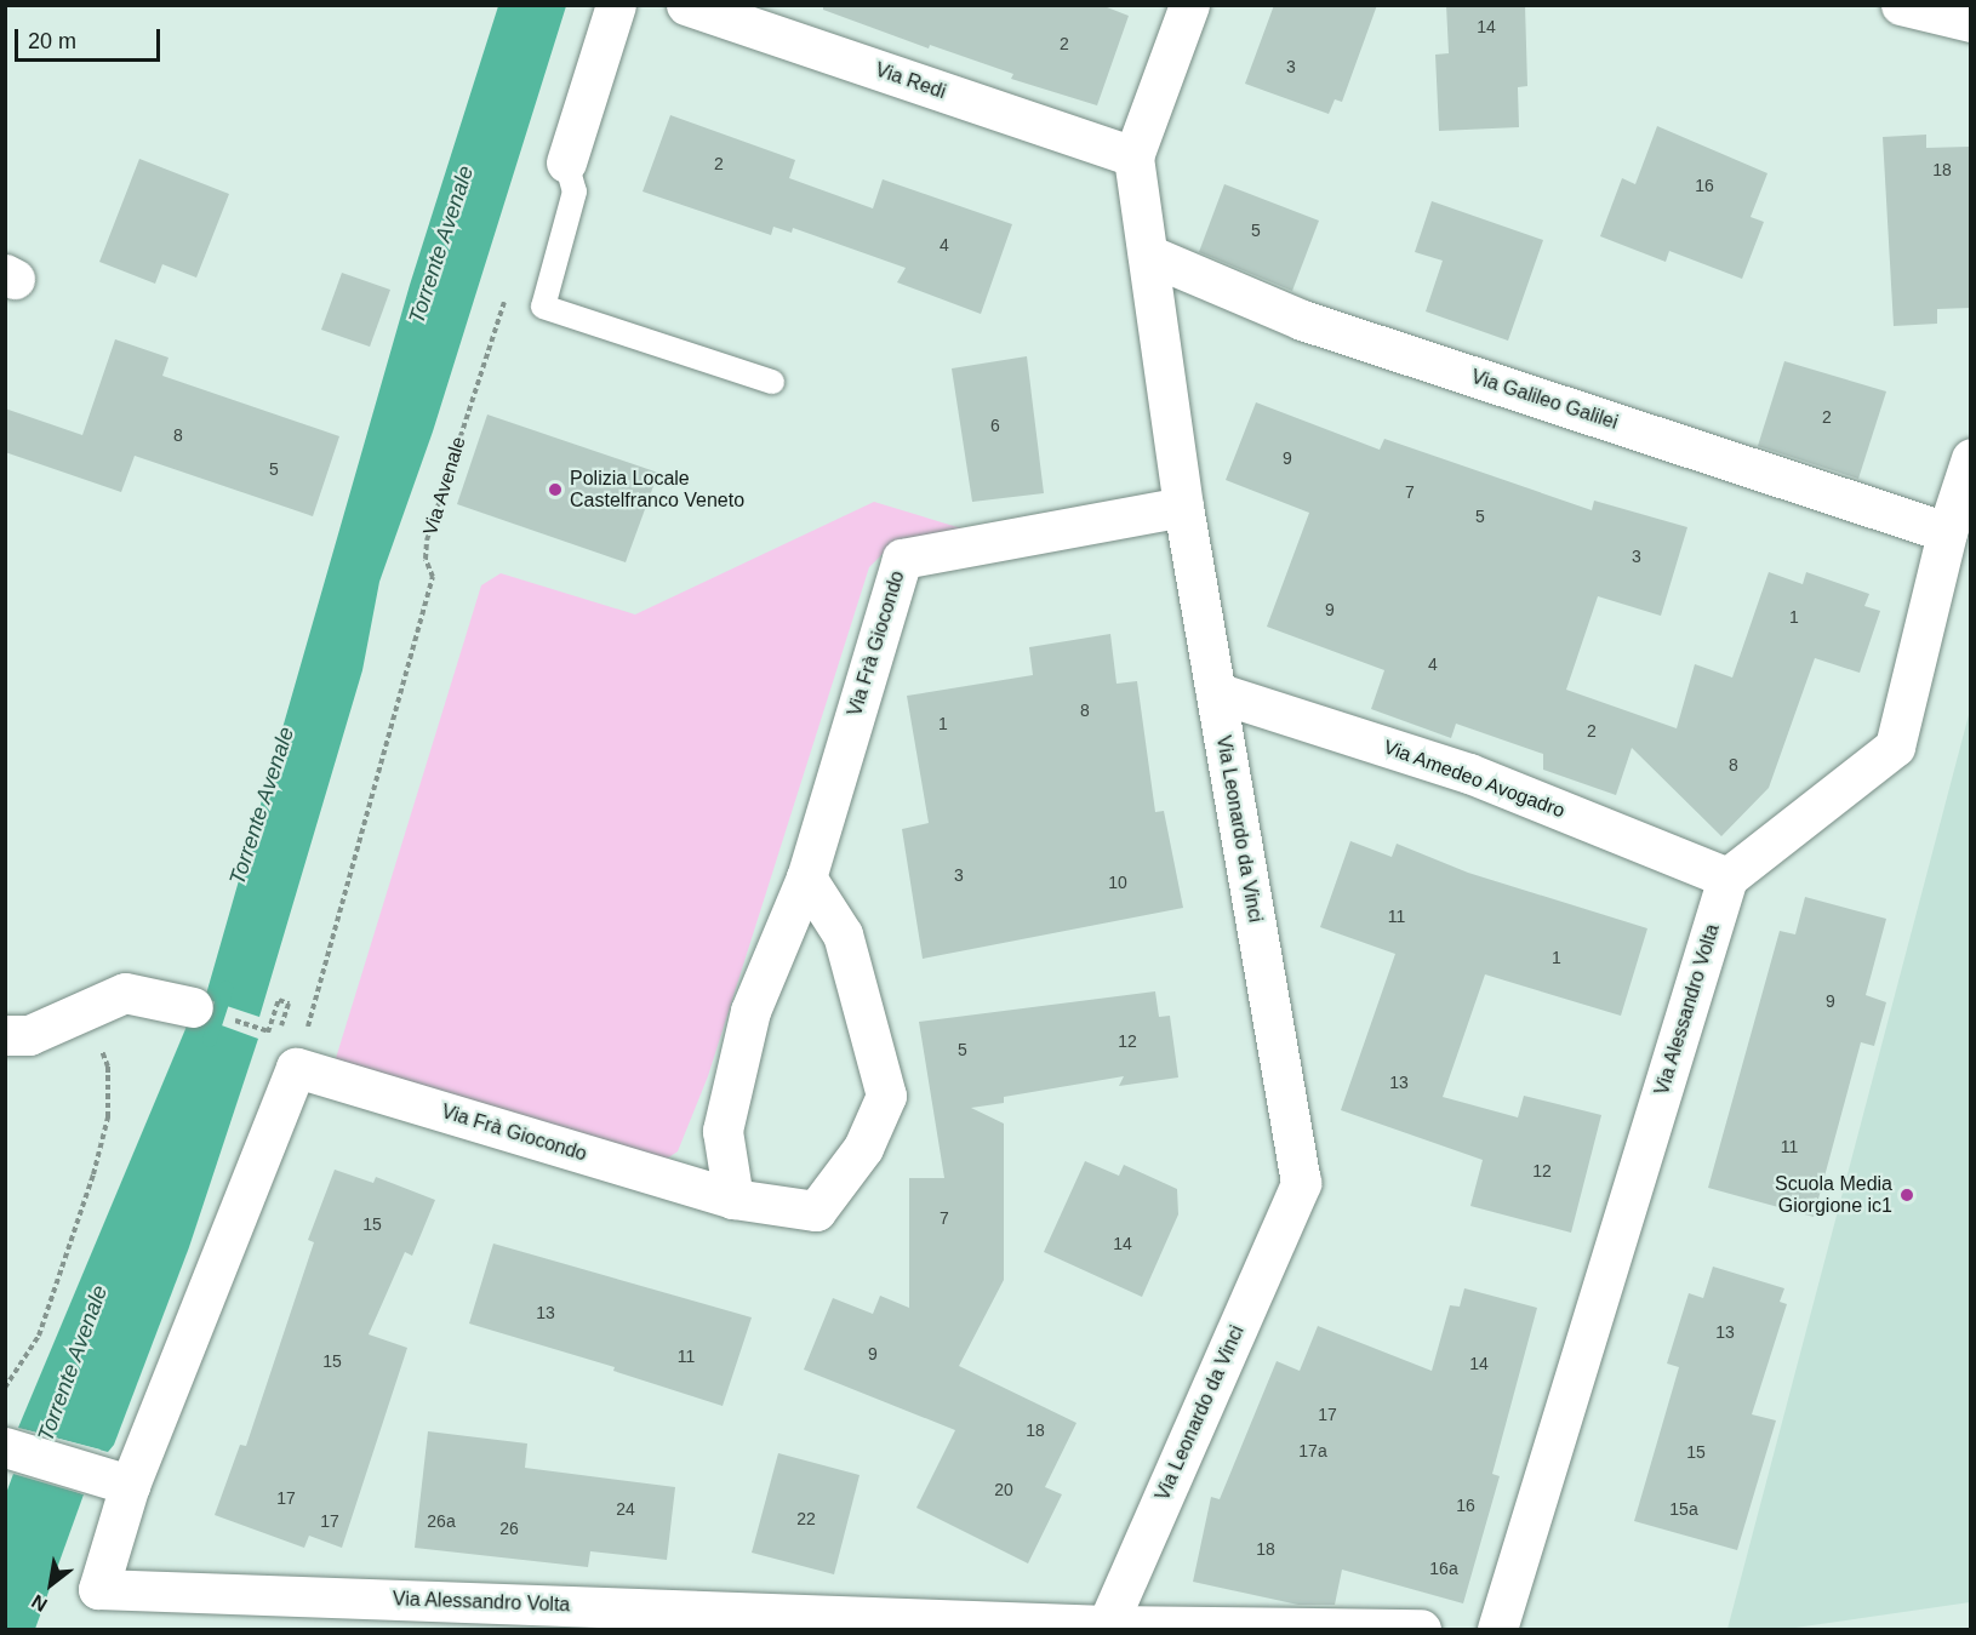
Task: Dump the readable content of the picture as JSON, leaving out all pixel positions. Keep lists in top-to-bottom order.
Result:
{
  "streets": {
    "street": [
      "Via Redi",
      "Via Galileo Galilei",
      "Via Frà Giocondo",
      "Via Amedeo Avogadro",
      "Via Leonardo da Vinci",
      "Via Alessandro Volta"
    ],
    "path": ["Via Avenale"]
  },
  "crossings": [
    ["Via Redi", "Via Leonardo da Vinci"],
    ["Via Galileo Galilei", "Via Leonardo da Vinci"],
    ["Via Avenale", "Via Frà Giocondo"],
    ["Via Avenale", "Via Alessandro Volta"],
    ["Via Frà Giocondo", "Via Leonardo da Vinci"],
    ["Via Frà Giocondo", "Via Alessandro Volta"],
    ["Via Amedeo Avogadro", "Via Leonardo da Vinci"],
    ["Via Amedeo Avogadro", "Via Alessandro Volta"],
    ["Via Leonardo da Vinci", "Via Alessandro Volta"]
  ],
  "water": ["Torrente Avenale"],
  "places": ["Polizia Locale Castelfranco Veneto", "Scuola Media Giorgione ic1"],
  "house_numbers": [
    "14",
    "2",
    "3",
    "2",
    "18",
    "16",
    "5",
    "4",
    "2",
    "6",
    "8",
    "9",
    "5",
    "7",
    "5",
    "3",
    "9",
    "1",
    "4",
    "8",
    "1",
    "2",
    "8",
    "3",
    "10",
    "11",
    "1",
    "9",
    "12",
    "5",
    "13",
    "11",
    "12",
    "7",
    "15",
    "14",
    "13",
    "13",
    "9",
    "11",
    "15",
    "14",
    "17",
    "18",
    "17a",
    "15",
    "20",
    "17",
    "16",
    "24",
    "15a",
    "22",
    "17",
    "26a",
    "26",
    "18",
    "16a"
  ],
  "scale_bar": "20 m",
  "north": "bottom left"
}
